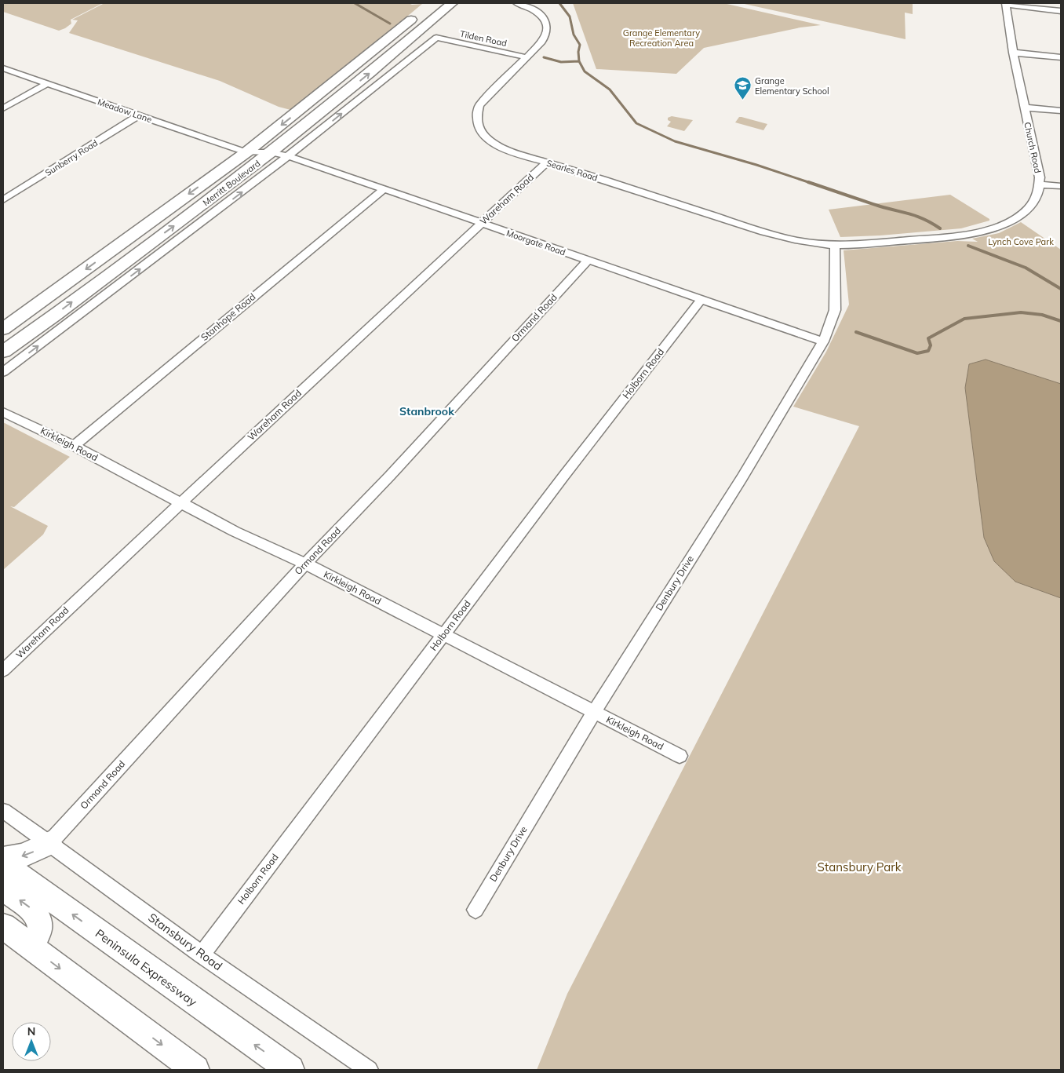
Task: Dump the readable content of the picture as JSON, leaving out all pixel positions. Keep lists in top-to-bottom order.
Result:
{
  "streets": {
    "main road": ["Merritt Boulevard", "Peninsula Expressway"],
    "street": [
      "Tilden Road",
      "Meadow Lane",
      "Church Road",
      "Sunberry Road",
      "Searles Road",
      "Wareham Road",
      "Moorgate Road",
      "Stanhope Road",
      "Ormand Road",
      "Holborn Road",
      "Kirkleigh Road",
      "Denbury Drive",
      "Stansbury Road"
    ]
  },
  "crossings": [
    ["Tilden Road", "Searles Road"],
    ["Tilden Road", "Merritt Boulevard"],
    ["Meadow Lane", "Sunberry Road"],
    ["Meadow Lane", "Merritt Boulevard"],
    ["Meadow Lane", "Moorgate Road"],
    ["Church Road", "Searles Road"],
    ["Church Road", "Denbury Drive"],
    ["Searles Road", "Wareham Road"],
    ["Searles Road", "Denbury Drive"],
    ["Merritt Boulevard", "Moorgate Road"],
    ["Wareham Road", "Moorgate Road"],
    ["Wareham Road", "Kirkleigh Road"],
    ["Moorgate Road", "Stanhope Road"],
    ["Moorgate Road", "Ormand Road"],
    ["Moorgate Road", "Holborn Road"],
    ["Moorgate Road", "Denbury Drive"],
    ["Stanhope Road", "Kirkleigh Road"],
    ["Ormand Road", "Kirkleigh Road"],
    ["Ormand Road", "Stansbury Road"],
    ["Holborn Road", "Kirkleigh Road"],
    ["Holborn Road", "Stansbury Road"],
    ["Kirkleigh Road", "Denbury Drive"]
  ],
  "districts": ["Stanbrook"],
  "parks": ["Grange Elementary Recreation Area", "Lynch Cove Park", "Stansbury Park"],
  "places": {
    "school or university": ["Grange Elementary School"]
  },
  "north": "top"
}
